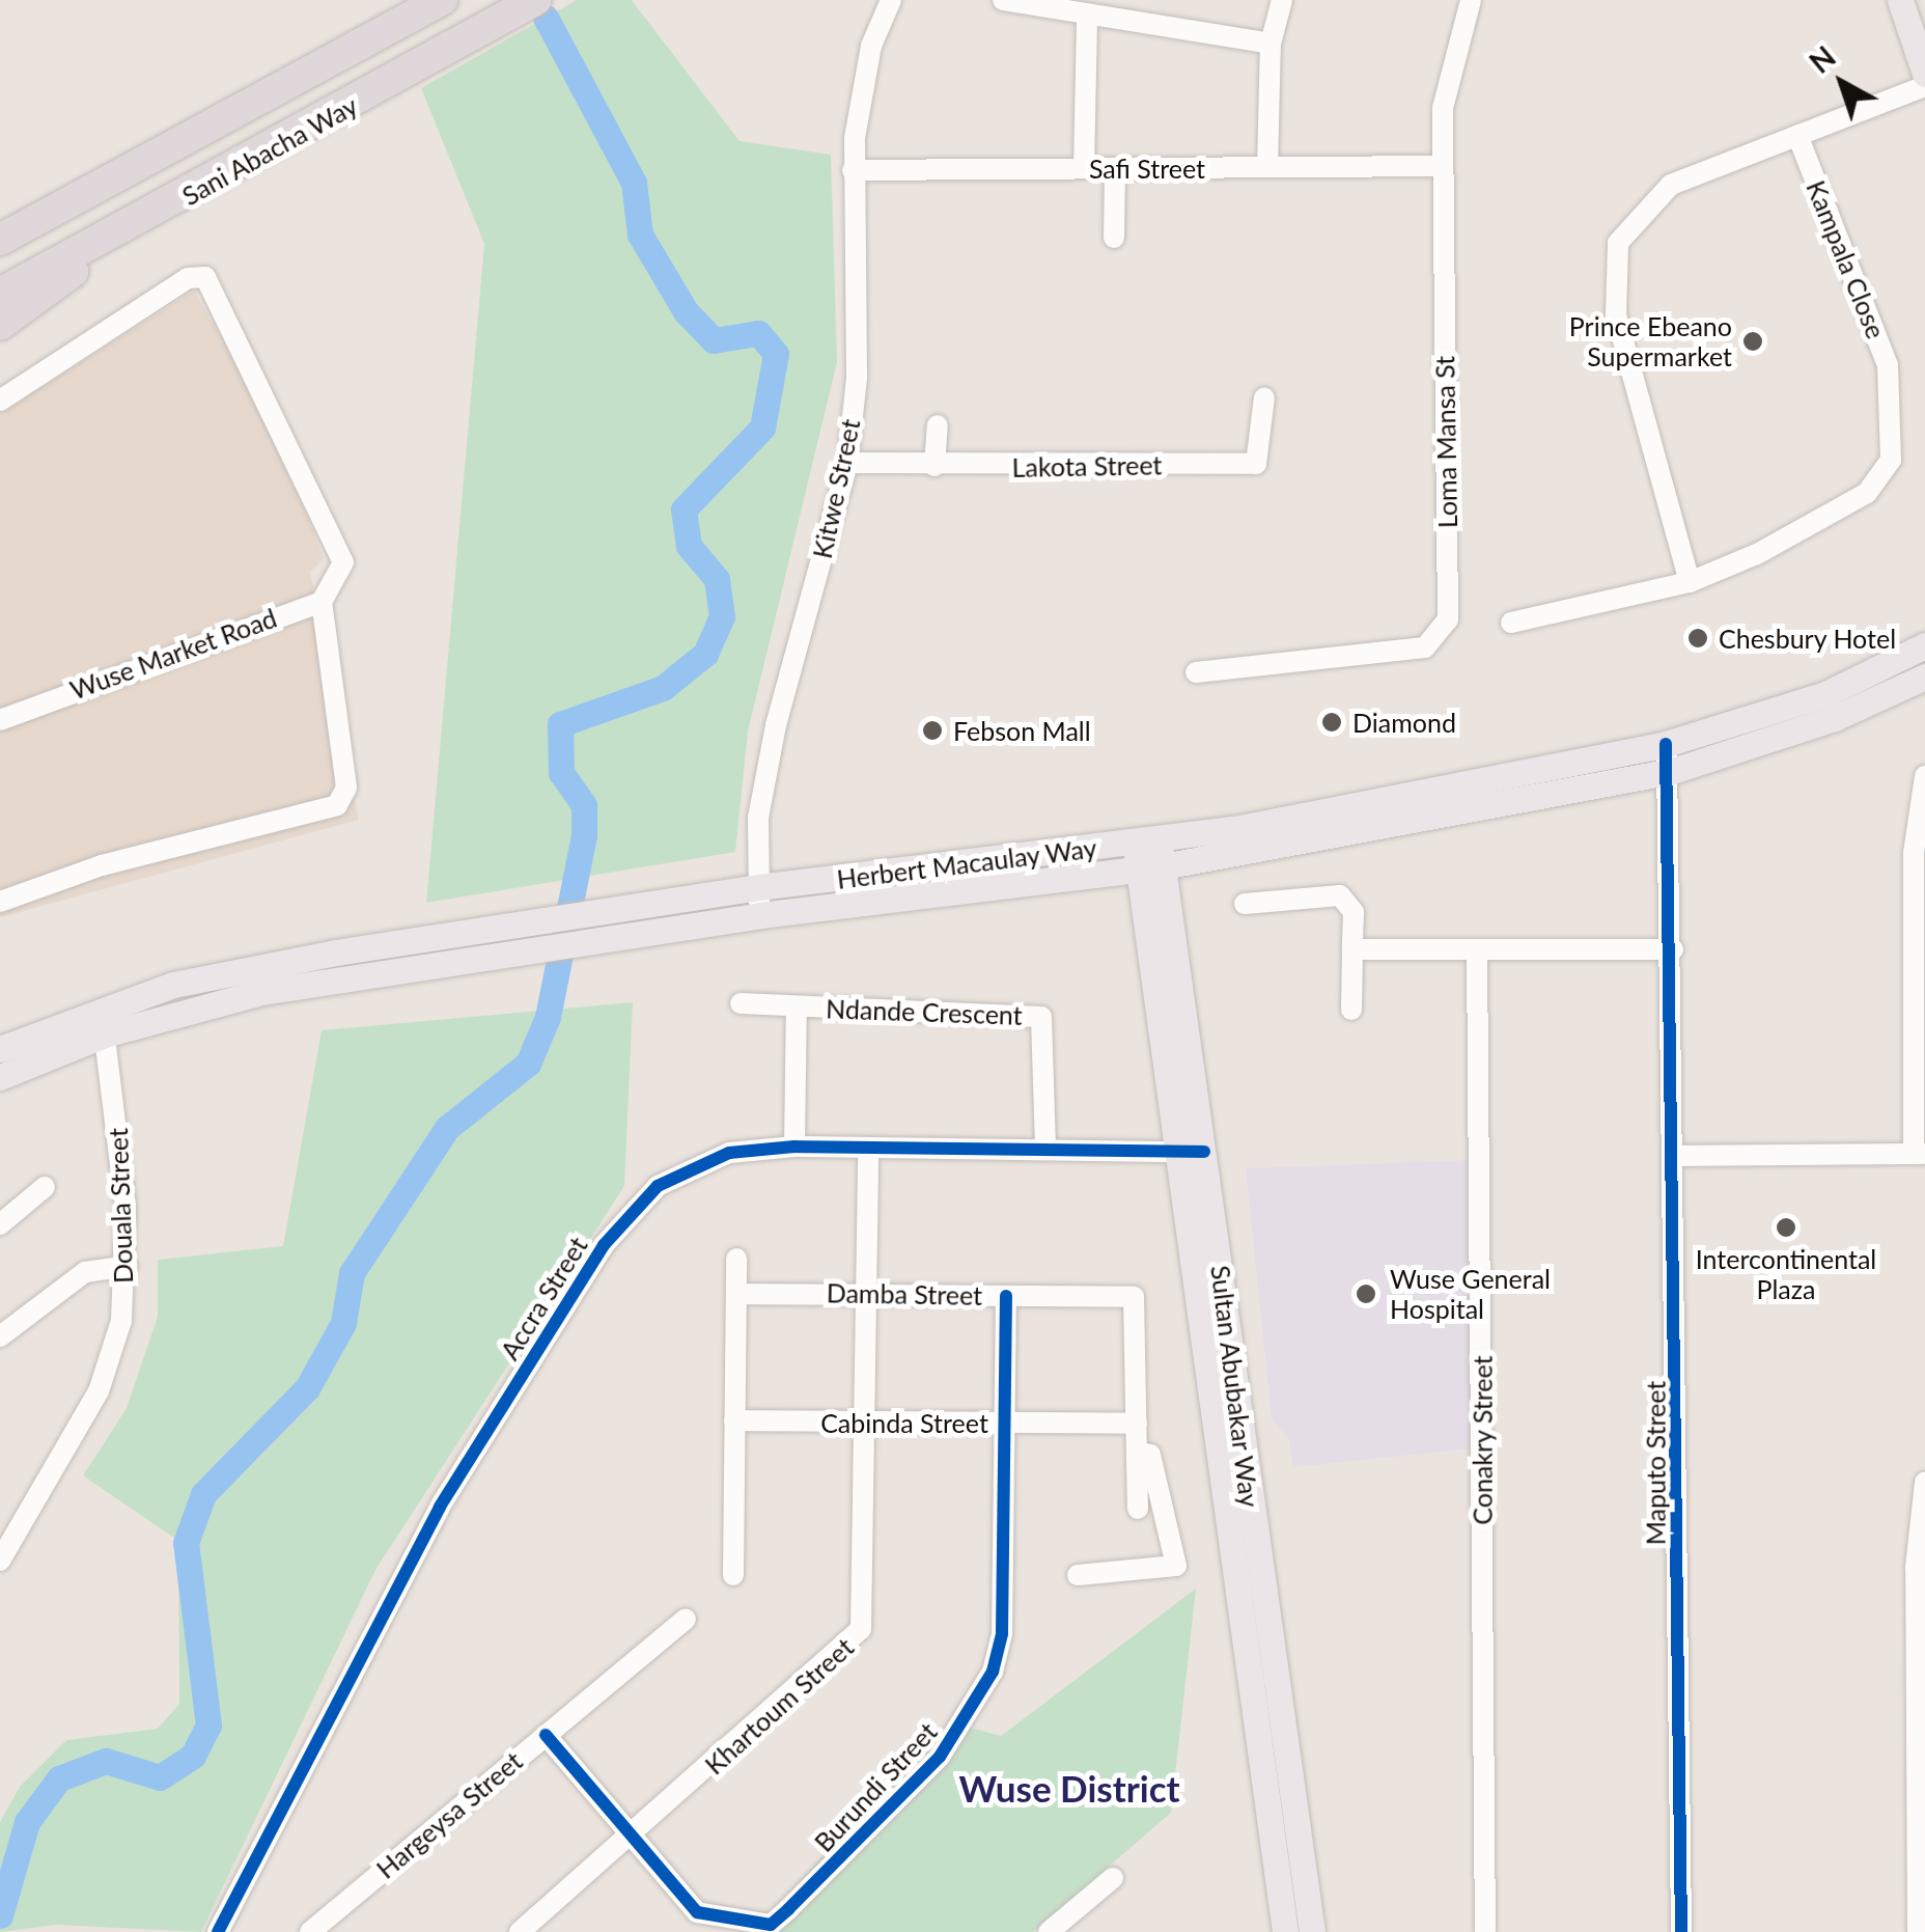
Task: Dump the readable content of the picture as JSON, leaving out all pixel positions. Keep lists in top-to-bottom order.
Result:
{
  "streets": {
    "highway": ["Sani Abacha Way"],
    "main road": ["Herbert Macaulay Way", "Sultan Abubakar Way"],
    "street": [
      "Safi Street",
      "Kampala Close",
      "Loma Mansa St",
      "Lakota Street",
      "Kitwe Street",
      "Wuse Market Road",
      "Ndande Crescent",
      "Douala Street",
      "Damba Street",
      "Accra Street",
      "Cabinda Street",
      "Conakry Street",
      "Maputo Street",
      "Khartoum Street",
      "Burundi Street",
      "Hargeysa Street"
    ]
  },
  "crossings": [
    ["Safi Street", "Loma Mansa St"],
    ["Safi Street", "Kitwe Street"],
    ["Lakota Street", "Kitwe Street"],
    ["Kitwe Street", "Herbert Macaulay Way"],
    ["Herbert Macaulay Way", "Douala Street"],
    ["Herbert Macaulay Way", "Sultan Abubakar Way"],
    ["Herbert Macaulay Way", "Maputo Street"],
    ["Ndande Crescent", "Accra Street"],
    ["Damba Street", "Cabinda Street"],
    ["Damba Street", "Khartoum Street"],
    ["Damba Street", "Burundi Street"],
    ["Accra Street", "Sultan Abubakar Way"],
    ["Accra Street", "Khartoum Street"],
    ["Cabinda Street", "Khartoum Street"],
    ["Cabinda Street", "Burundi Street"],
    ["Khartoum Street", "Burundi Street"],
    ["Burundi Street", "Hargeysa Street"]
  ],
  "districts": ["Wuse District"],
  "places": [
    "Prince Ebeano Supermarket",
    "Chesbury Hotel",
    "Diamond",
    "Febson Mall",
    "Intercontinental Plaza",
    "Wuse General Hospital"
  ],
  "north": "top left"
}
